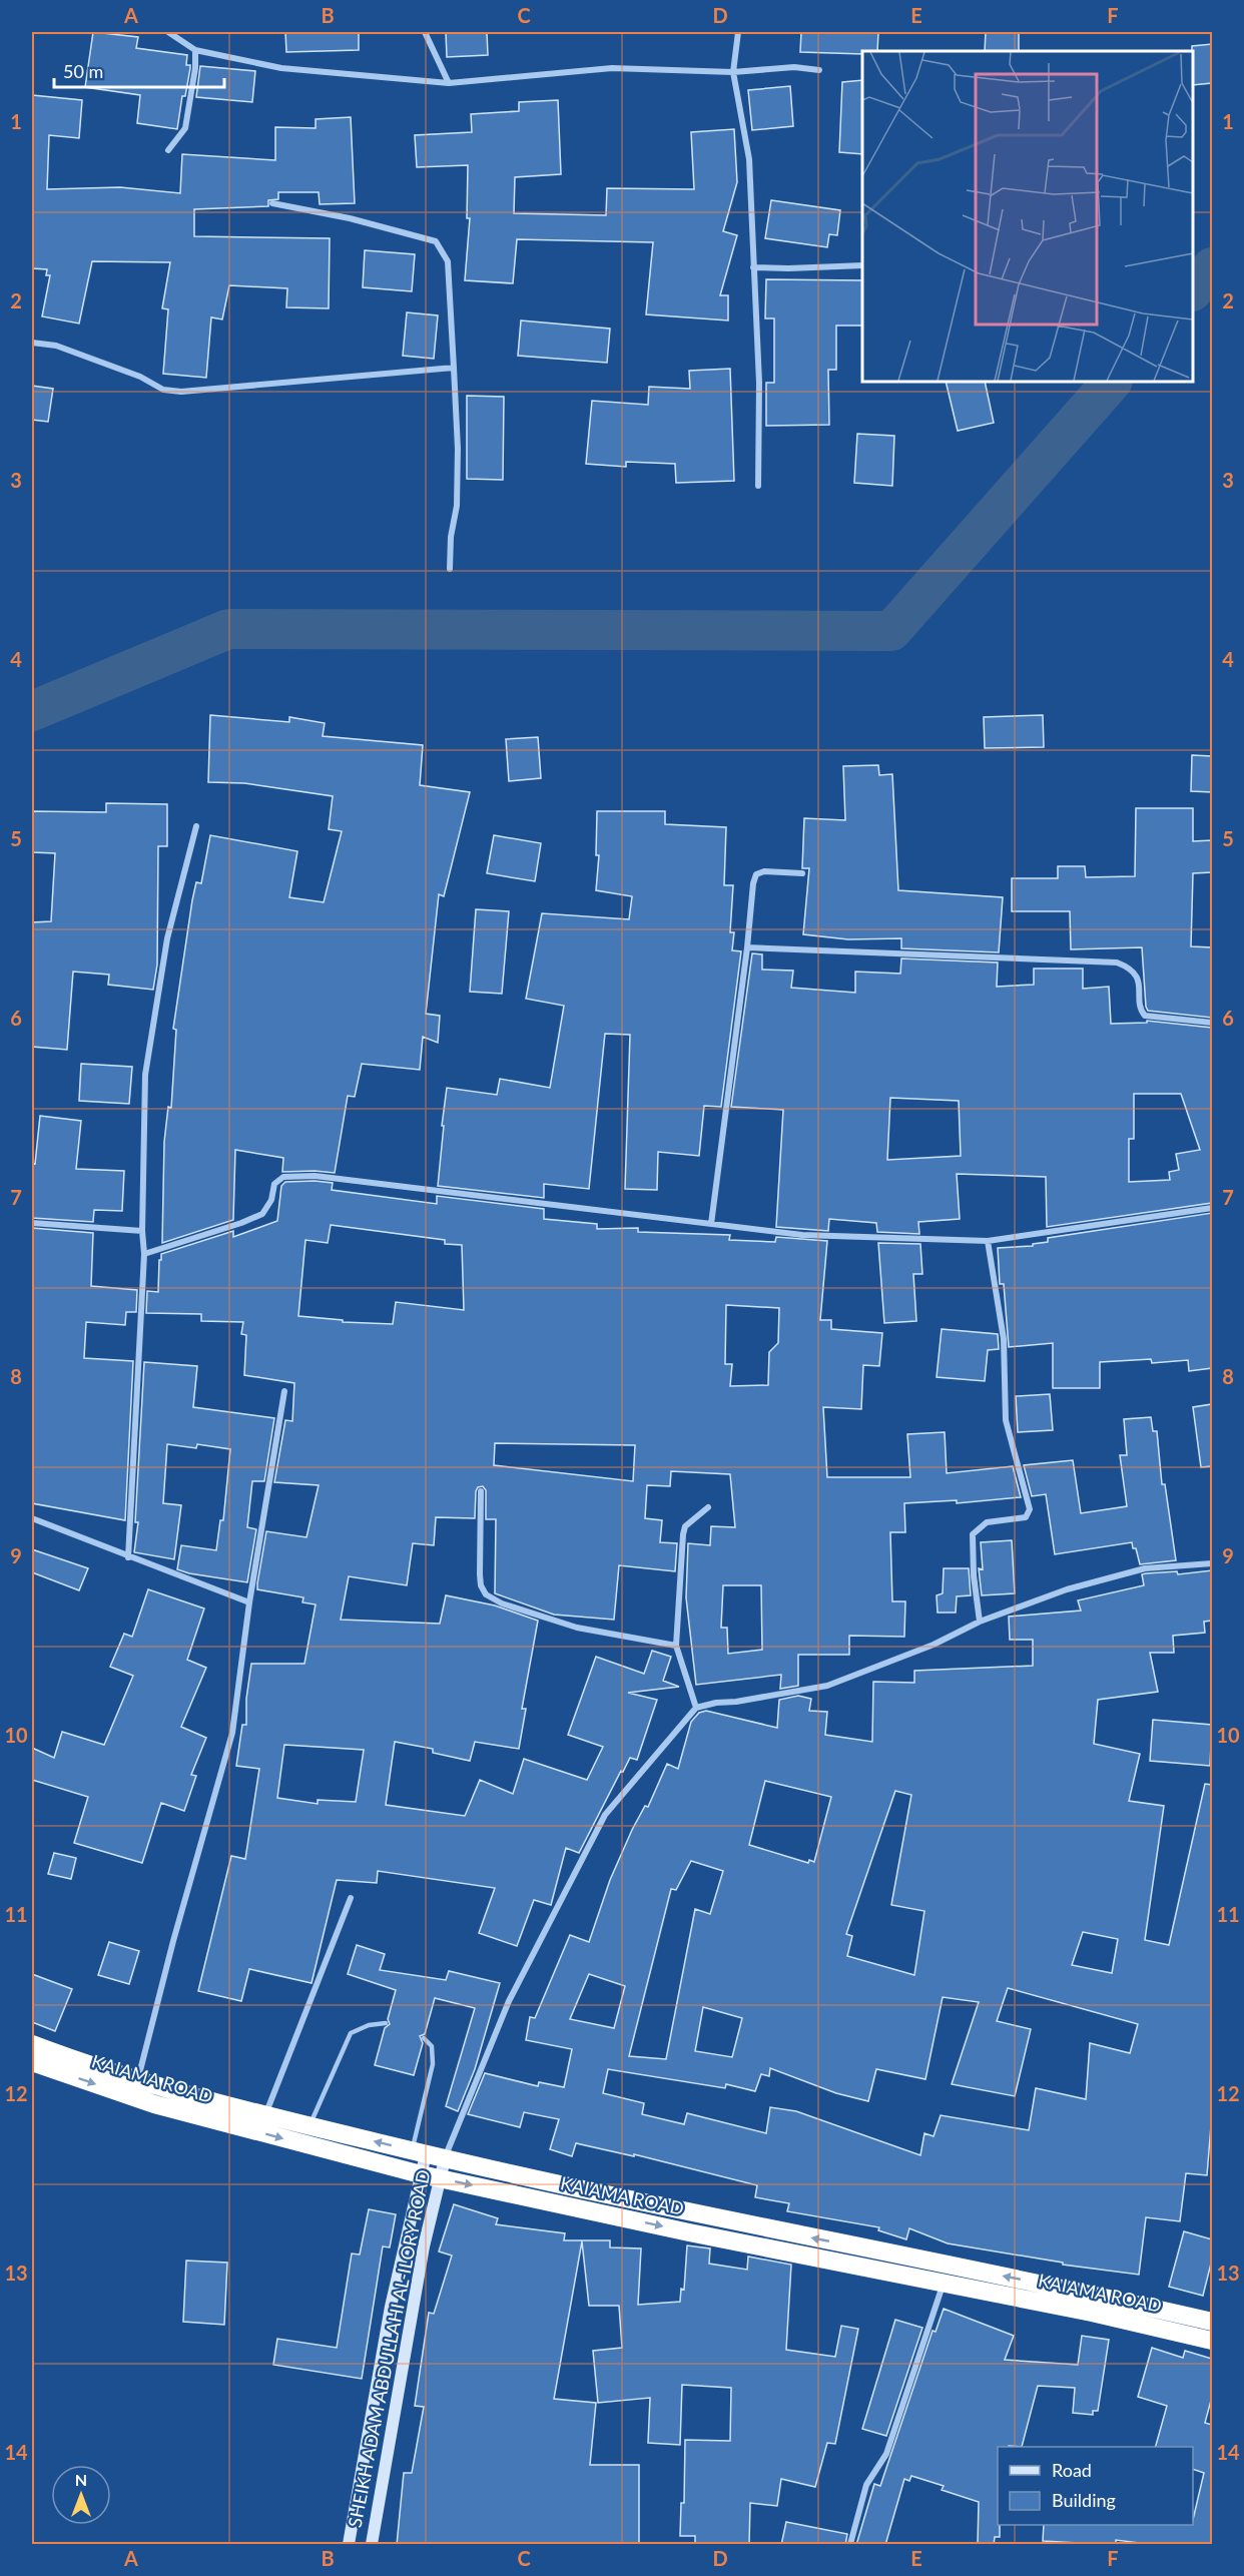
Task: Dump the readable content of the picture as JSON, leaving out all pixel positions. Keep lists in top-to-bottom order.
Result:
{
  "streets": {
    "highway": ["KAIAMA ROAD"],
    "street": ["SHEIKH ADAM ABDULLAHI AL-ILORY ROAD"]
  },
  "crossings": [
    ["KAIAMA ROAD", "SHEIKH ADAM ABDULLAHI AL-ILORY ROAD"]
  ],
  "legend": ["Road", "Building"],
  "scale_bar": "50 m",
  "north": "top",
  "grid": {
    "columns": [
      "A",
      "B",
      "C",
      "D",
      "E",
      "F"
    ],
    "rows": [
      "1",
      "2",
      "3",
      "4",
      "5",
      "6",
      "7",
      "8",
      "9",
      "10",
      "11",
      "12",
      "13",
      "14"
    ]
  }
}
